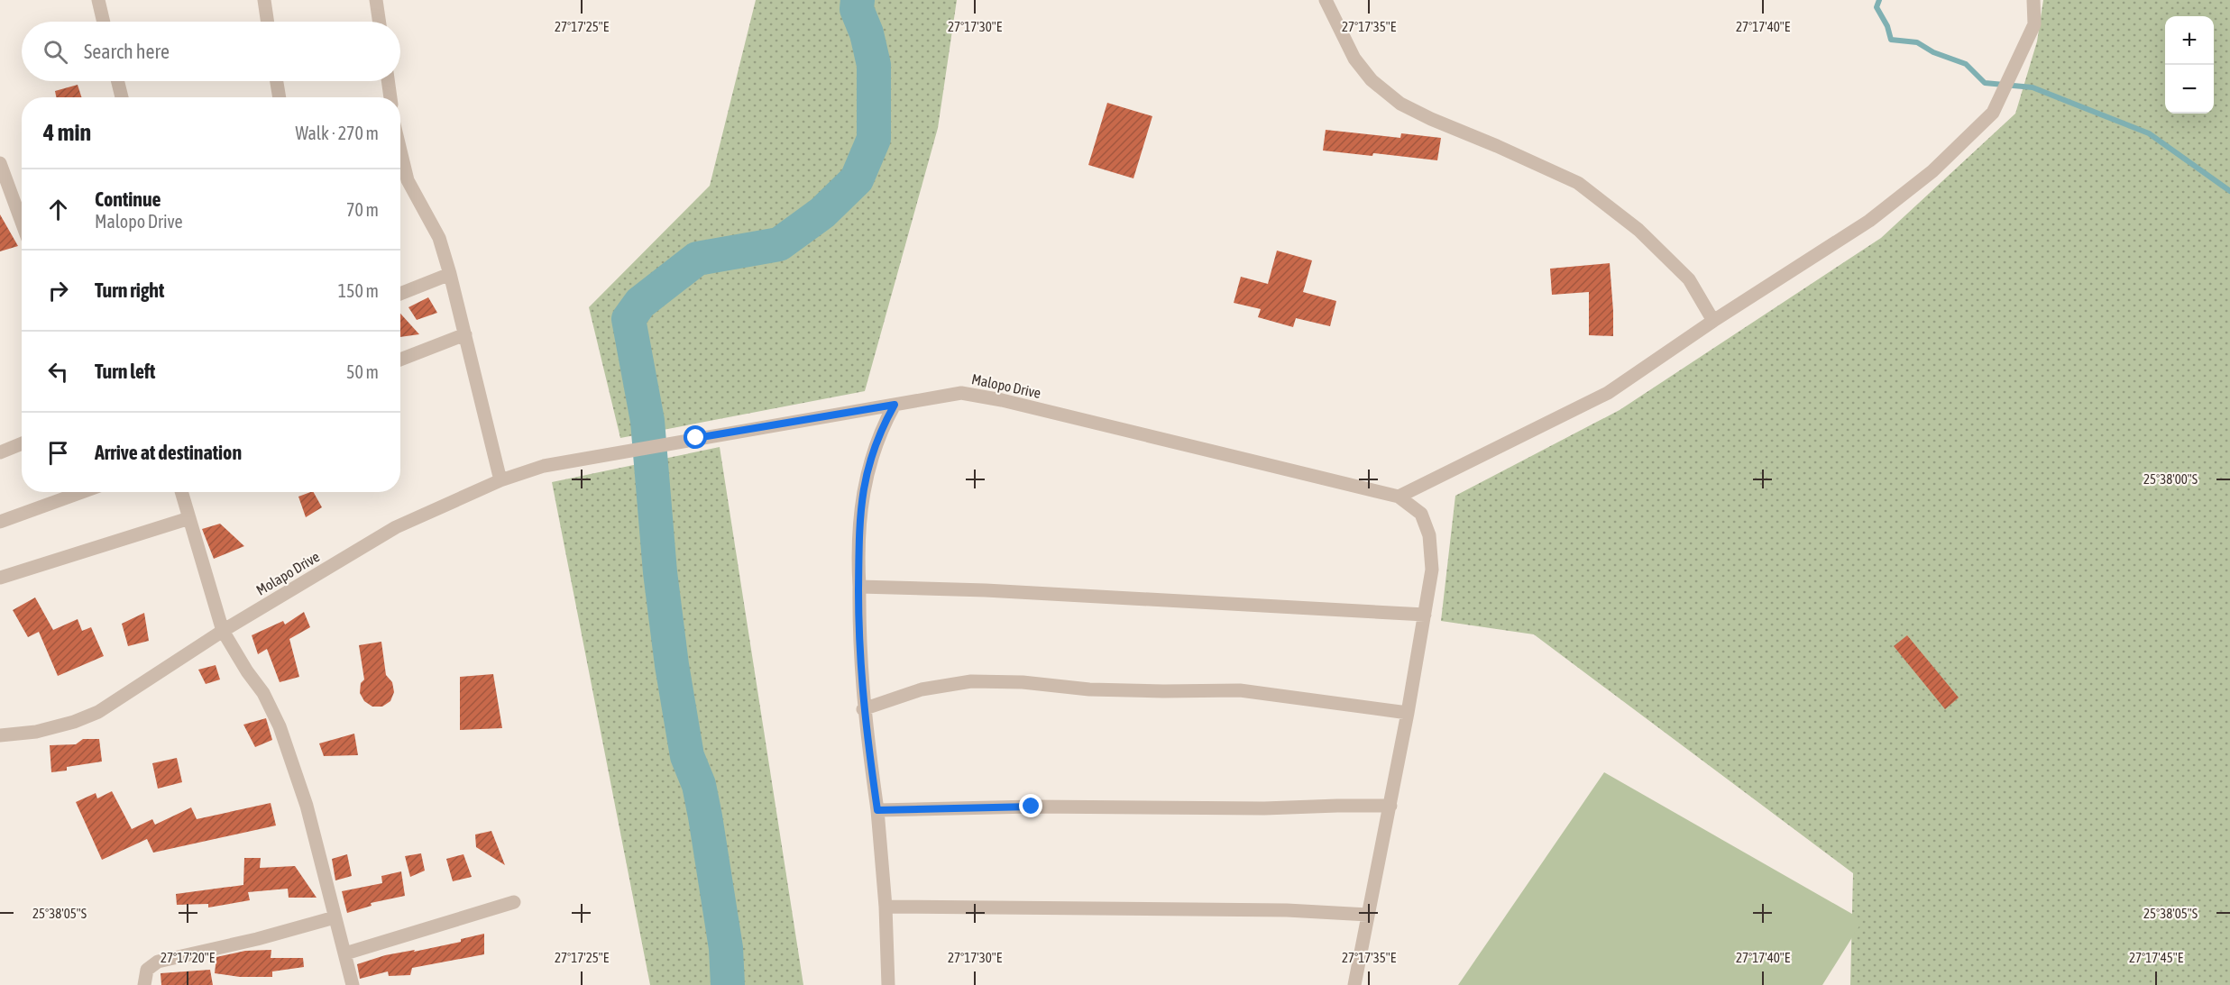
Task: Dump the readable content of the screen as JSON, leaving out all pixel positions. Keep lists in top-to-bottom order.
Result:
{
  "streets": {
    "street": ["Malopo Drive", "Molapo Drive"]
  },
  "crossings": [
    ["Malopo Drive", "Molapo Drive"]
  ],
  "page": {
    "map_buttons": ["+", "−"],
    "search": "Search here",
    "heading": ["4 min", "Walk · 270 m"],
    "list": [
      ["Continue", "Malopo Drive", "70 m"],
      ["Turn right", "150 m"],
      ["Turn left", "50 m"],
      "Arrive at destination"
    ]
  },
  "coordinates": [
    "27°17'25\"E",
    "27°17'30\"E",
    "27°17'35\"E",
    "27°17'40\"E",
    "25°38'00\"S",
    "25°38'05\"S",
    "27°17'20\"E",
    "27°17'45\"E"
  ]
}
